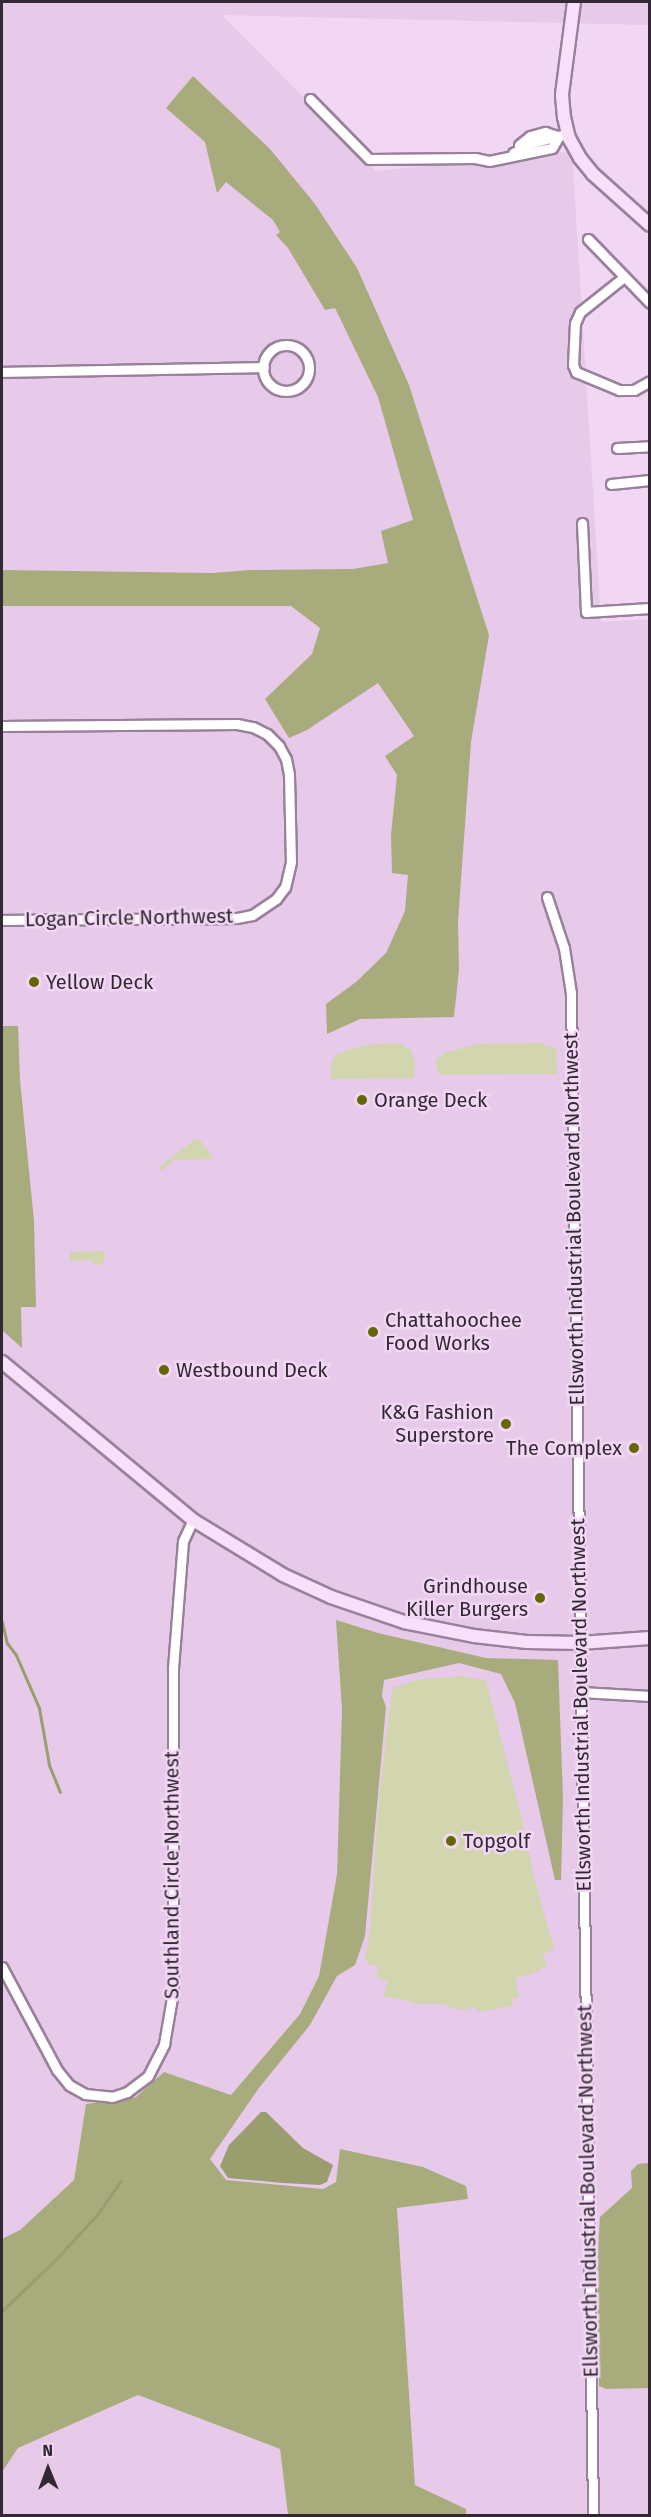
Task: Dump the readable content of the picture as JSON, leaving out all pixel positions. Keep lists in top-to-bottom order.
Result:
{
  "streets": {
    "street": ["Logan Circle Northwest", "Ellsworth Industrial Boulevard Northwest", "Southland Circle Northwest"]
  },
  "places": [
    "Yellow Deck",
    "Orange Deck",
    "Chattahoochee Food Works",
    "Westbound Deck",
    "K&G Fashion Superstore",
    "The Complex",
    "Grindhouse Killer Burgers",
    "Topgolf"
  ],
  "north": "top"
}
